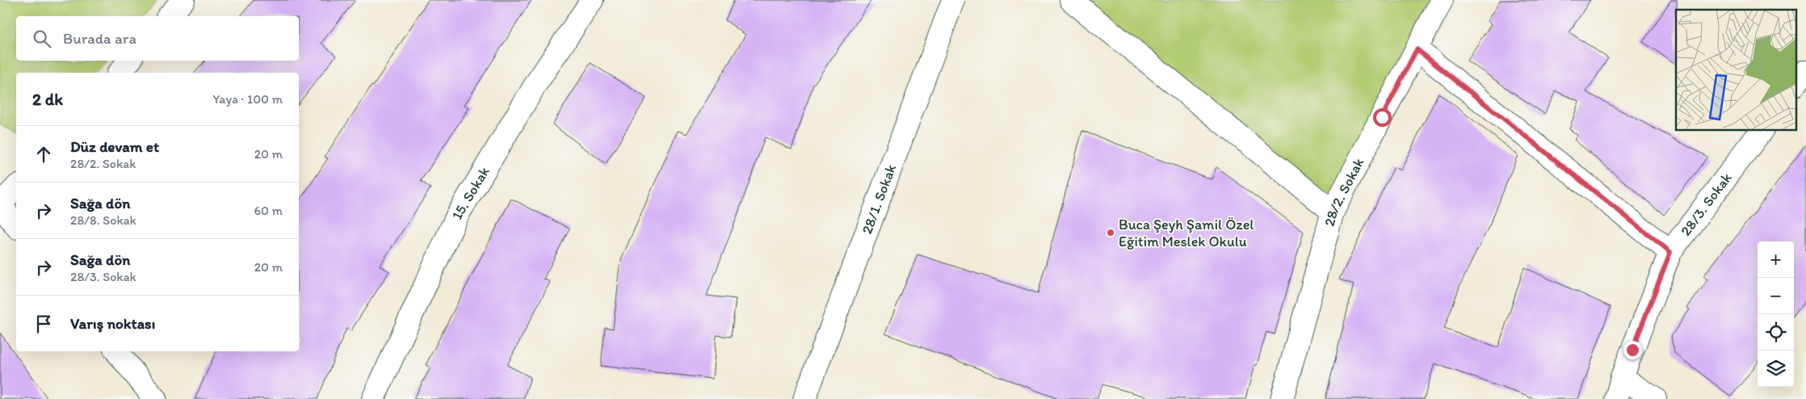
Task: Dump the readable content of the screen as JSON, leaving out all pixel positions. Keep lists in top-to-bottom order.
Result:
{
  "streets": {
    "street": [
      "15. Sokak",
      "28/2. Sokak",
      "28/1. Sokak",
      "28/3. Sokak"
    ]
  },
  "places": ["Buca Şeyh Şamil Özel Eğitim Meslek Okulu"],
  "page": {
    "search": "Burada ara",
    "heading": ["2 dk", "Yaya · 100 m"],
    "list": [
      ["Düz devam et", "28/2. Sokak", "20 m"],
      ["Sağa dön", "28/8. Sokak", "60 m"],
      ["Sağa dön", "28/3. Sokak", "20 m"],
      "Varış noktası"
    ],
    "map_buttons": ["+", "−"]
  }
}
